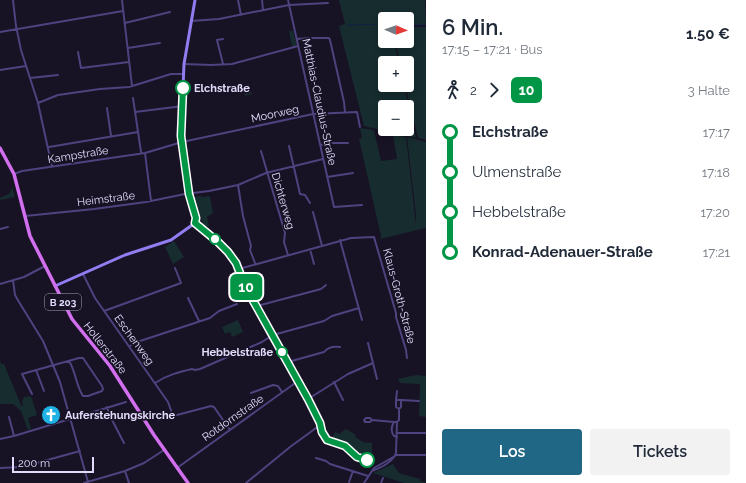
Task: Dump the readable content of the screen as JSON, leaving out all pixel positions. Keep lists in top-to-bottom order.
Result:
{
  "streets": {
    "main road": ["B 203", "Hollerstraße"],
    "street": [
      "Matthias-Claudius-Straße",
      "Moorweg",
      "Kampstraße",
      "Heimstraße",
      "Dichterweg",
      "Klaus-Groth-Straße",
      "Eschenweg",
      "Rotdornstraße"
    ]
  },
  "crossings": [
    ["Matthias-Claudius-Straße", "Moorweg"],
    ["Matthias-Claudius-Straße", "Heimstraße"],
    ["Moorweg", "Kampstraße"],
    ["Kampstraße", "Hollerstraße"],
    ["Heimstraße", "Dichterweg"],
    ["Heimstraße", "Hollerstraße"],
    ["Hollerstraße", "Rotdornstraße"]
  ],
  "places": {
    "other": ["Elchstraße", "Hebbelstraße"],
    "church": ["Auferstehungskirche"]
  },
  "lines": ["bus line 10"],
  "scale_bar": "200 m",
  "north": "right",
  "page": {
    "on_map": "10",
    "heading": ["6 Min.", "17:15 – 17:21 · Bus", "1.50 €"],
    "map_buttons": ["+", "−"],
    "legs": ["2", "10", "3 Halte"],
    "list": [
      {
        "name": "Elchstraße",
        "value": "17:17"
      },
      {
        "name": "Ulmenstraße",
        "value": "17:18"
      },
      {
        "name": "Hebbelstraße",
        "value": "17:20"
      },
      {
        "name": "Konrad-Adenauer-Straße",
        "value": "17:21"
      }
    ],
    "buttons": ["Los", "Tickets"],
    "scale": "200 m"
  }
}
